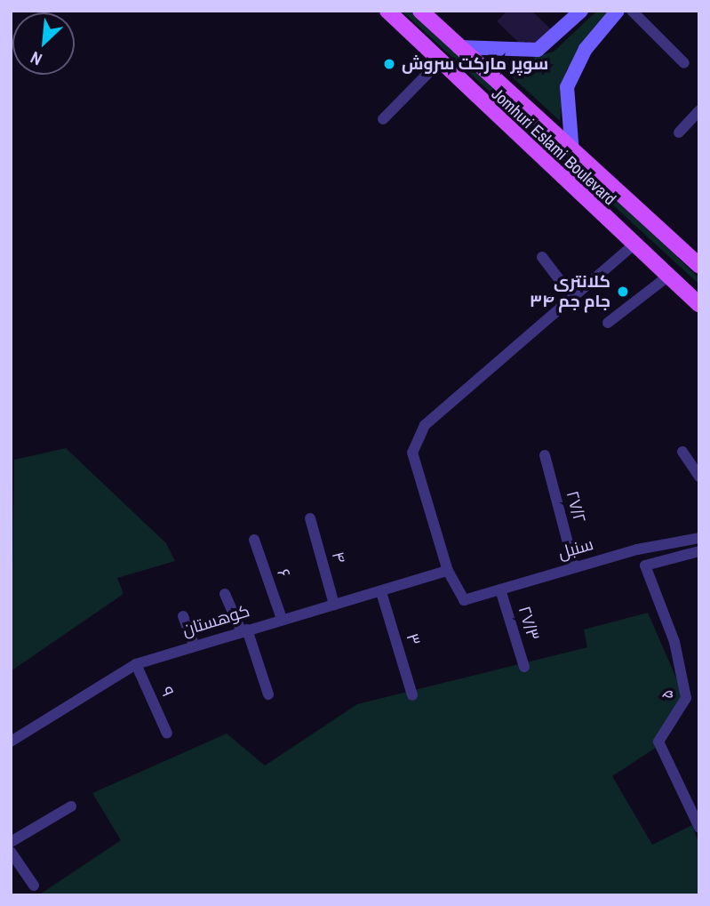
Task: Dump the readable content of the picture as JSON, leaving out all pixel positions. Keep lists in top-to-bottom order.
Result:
{
  "streets": {
    "main road": ["Jomhuri Eslami Boulevard"],
    "street": [
      "۲۷/۲",
      "سنبل",
      "۴",
      "۶",
      "کوهستان",
      "۲۷/۳",
      "۳",
      "۹",
      "۵"
    ]
  },
  "crossings": [
    ["۲۷/۲", "سنبل"],
    ["سنبل", "کوهستان"],
    ["سنبل", "۲۷/۳"],
    ["۴", "کوهستان"],
    ["۶", "کوهستان"],
    ["کوهستان", "۳"],
    ["کوهستان", "۹"]
  ],
  "places": ["سوپر مارکت سروش", "کلانتری ۳۴ جام جم"],
  "north": "bottom left"
}
